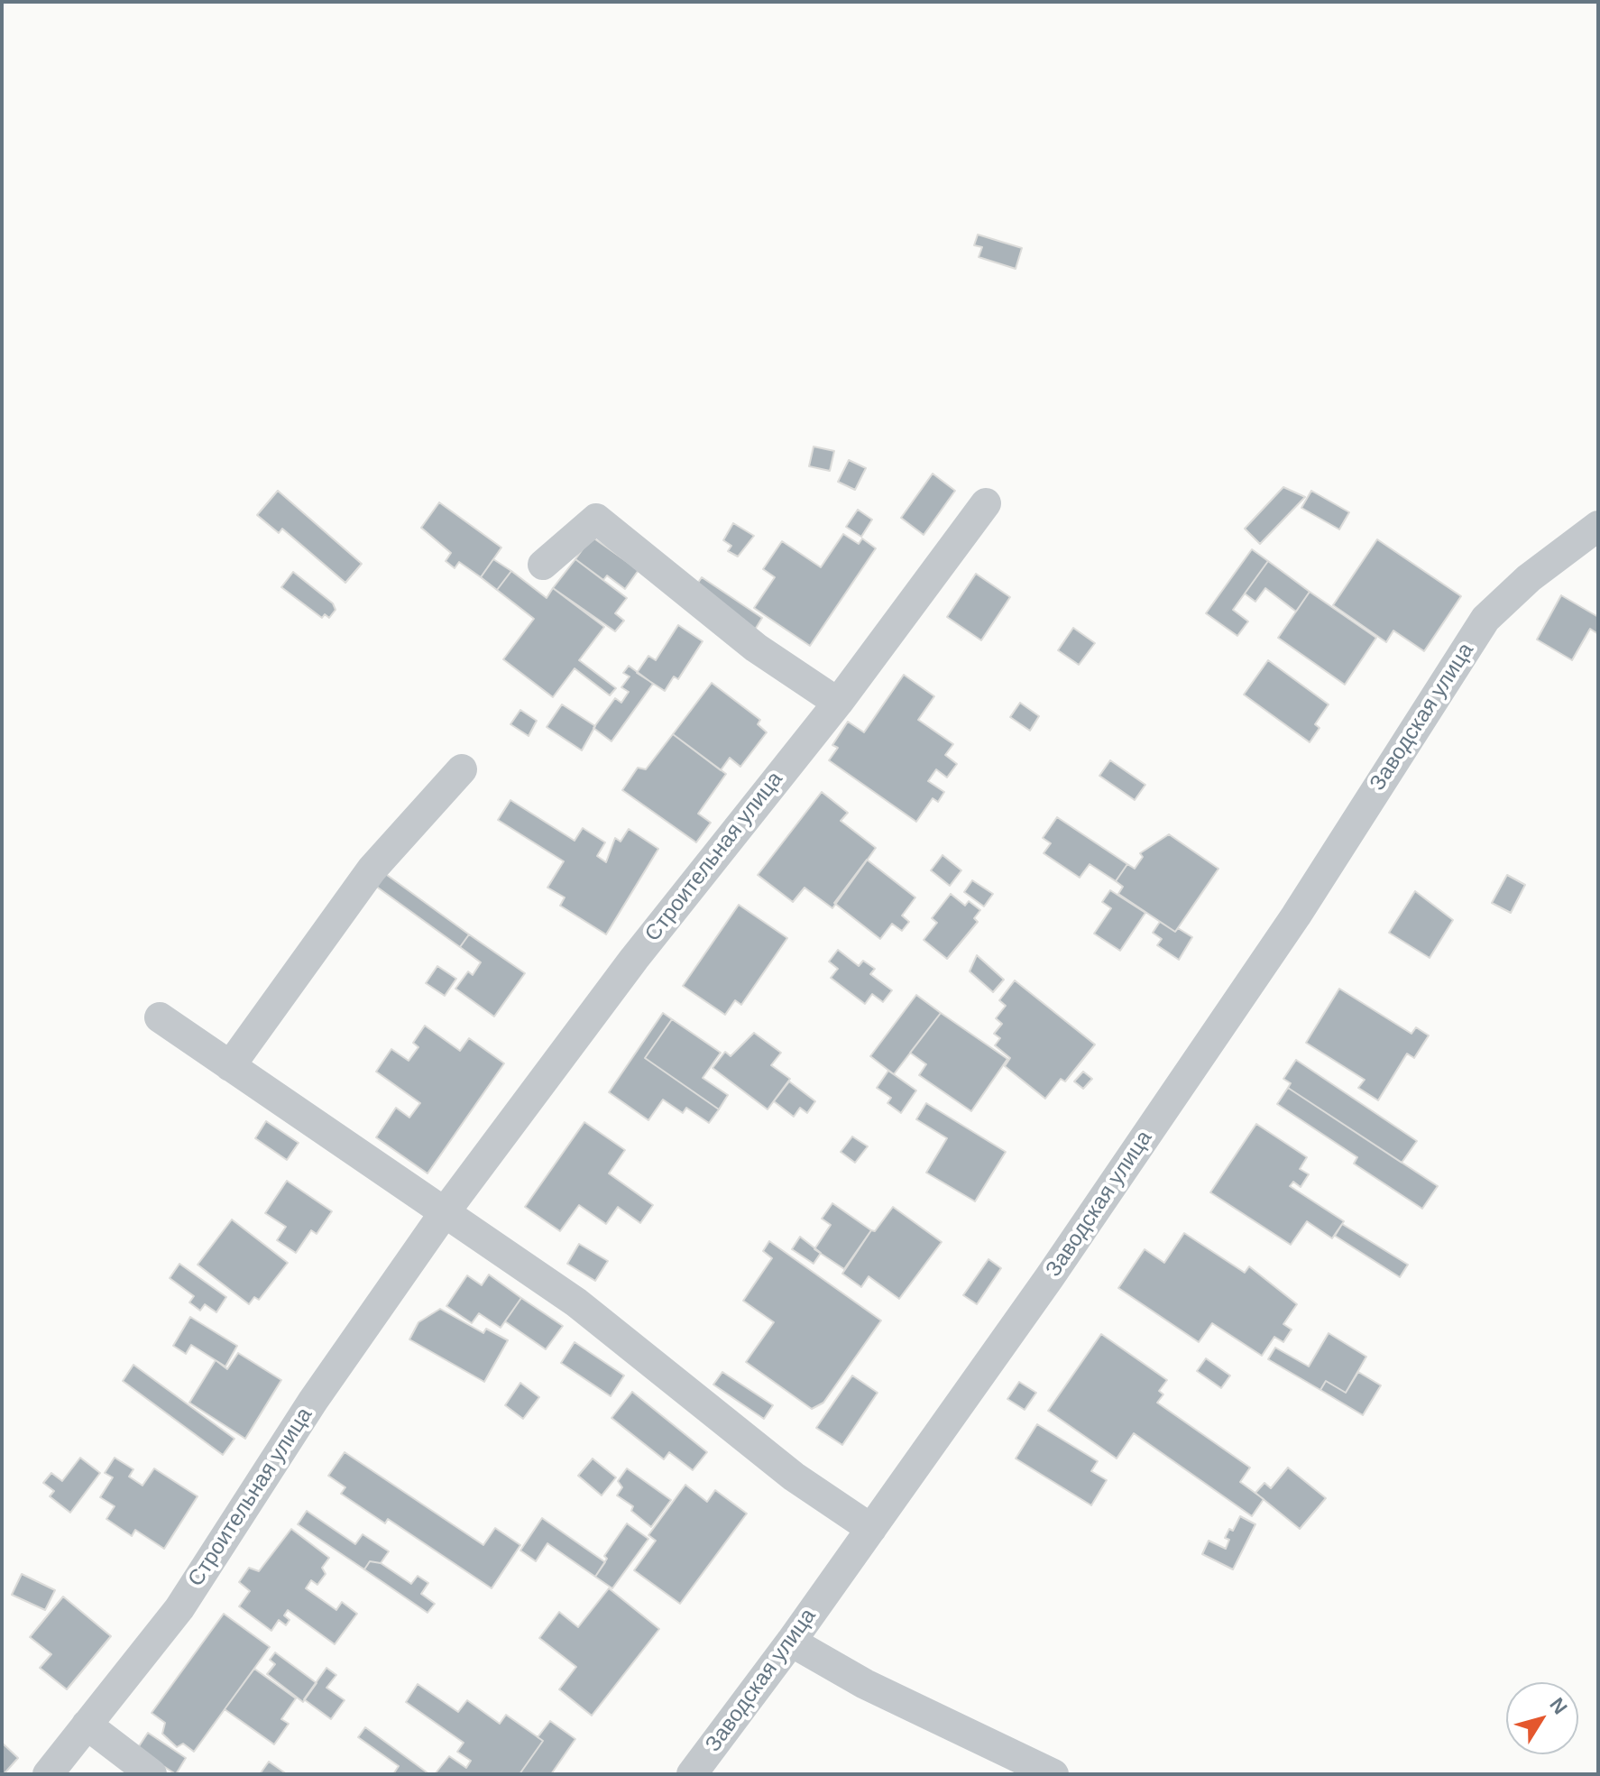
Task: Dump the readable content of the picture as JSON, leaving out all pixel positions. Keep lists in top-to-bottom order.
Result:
{
  "streets": {
    "street": ["Заводская улица", "Строительная улица"]
  },
  "north": "top right"
}
